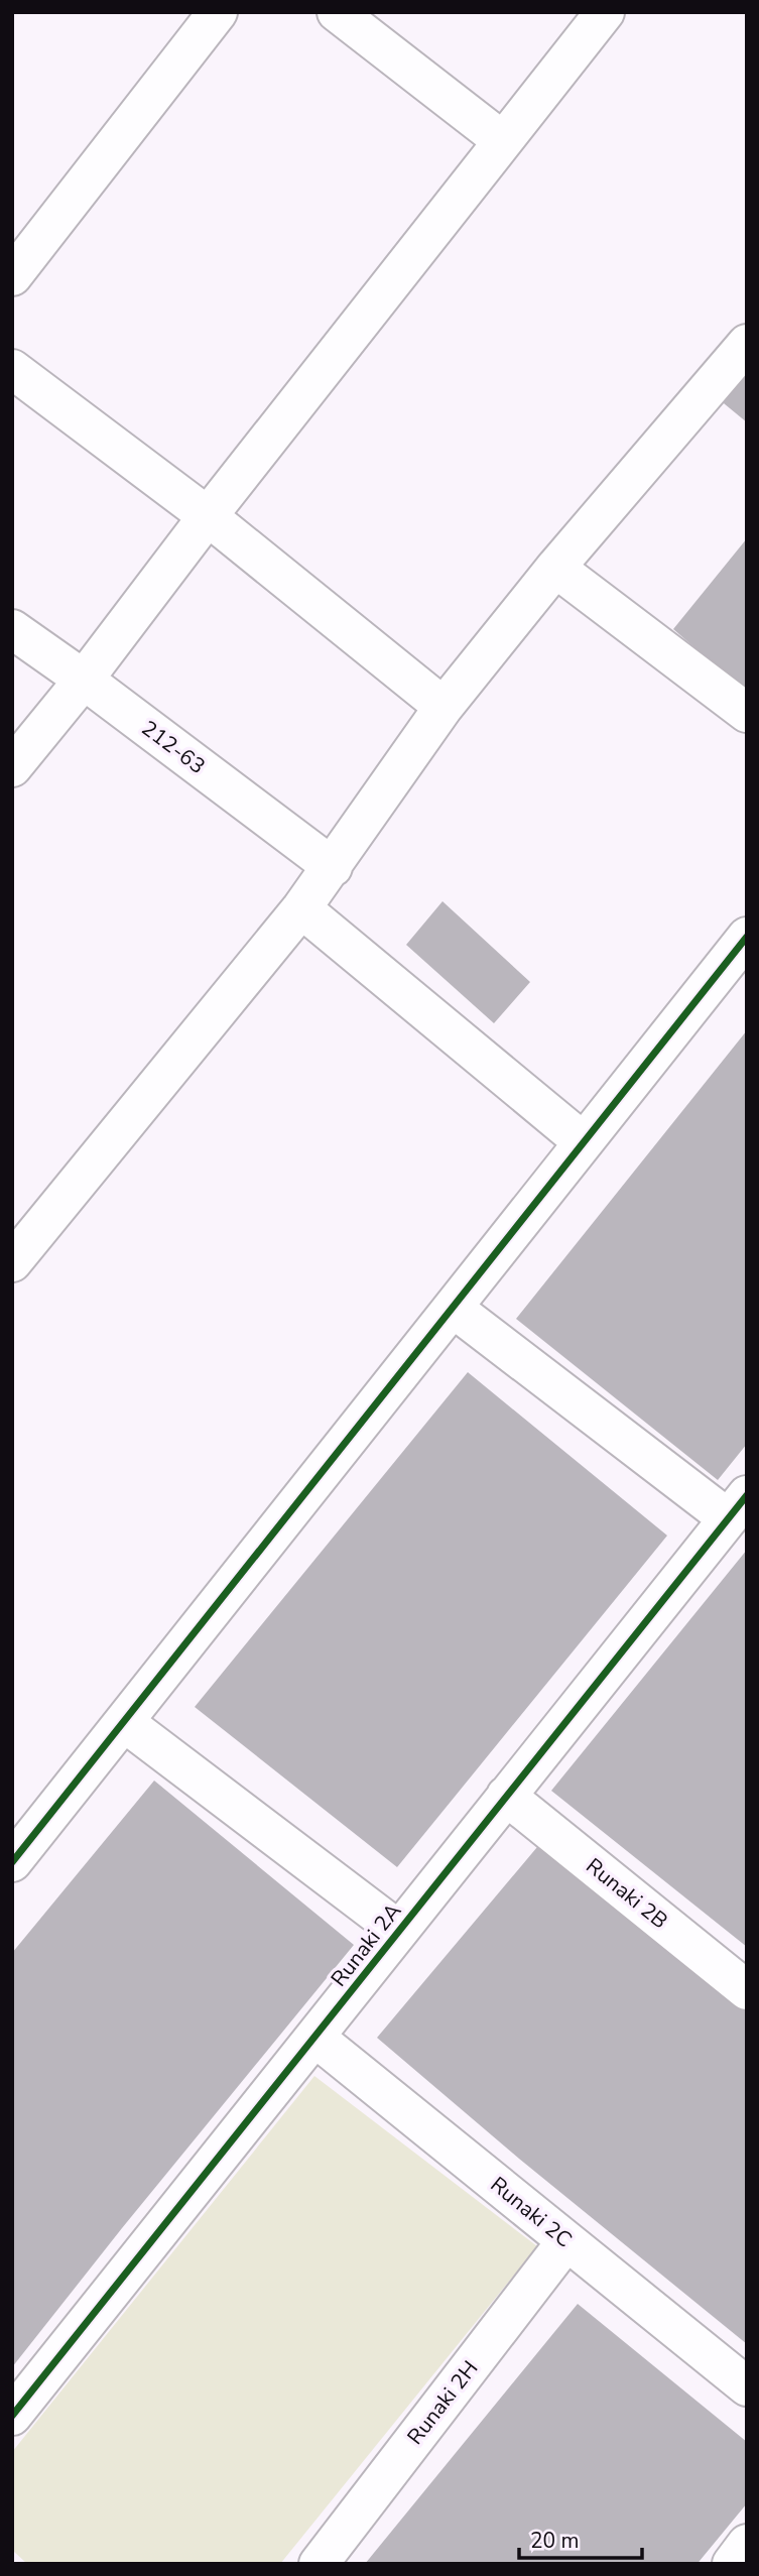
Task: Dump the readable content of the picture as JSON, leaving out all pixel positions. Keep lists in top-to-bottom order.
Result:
{
  "streets": {
    "street": [
      "212-63",
      "Runaki 2B",
      "Runaki 2A",
      "Runaki 2C",
      "Runaki 2H"
    ]
  },
  "crossings": [
    ["Runaki 2B", "Runaki 2A"],
    ["Runaki 2A", "Runaki 2C"],
    ["Runaki 2C", "Runaki 2H"]
  ],
  "scale_bar": "20 m"
}
